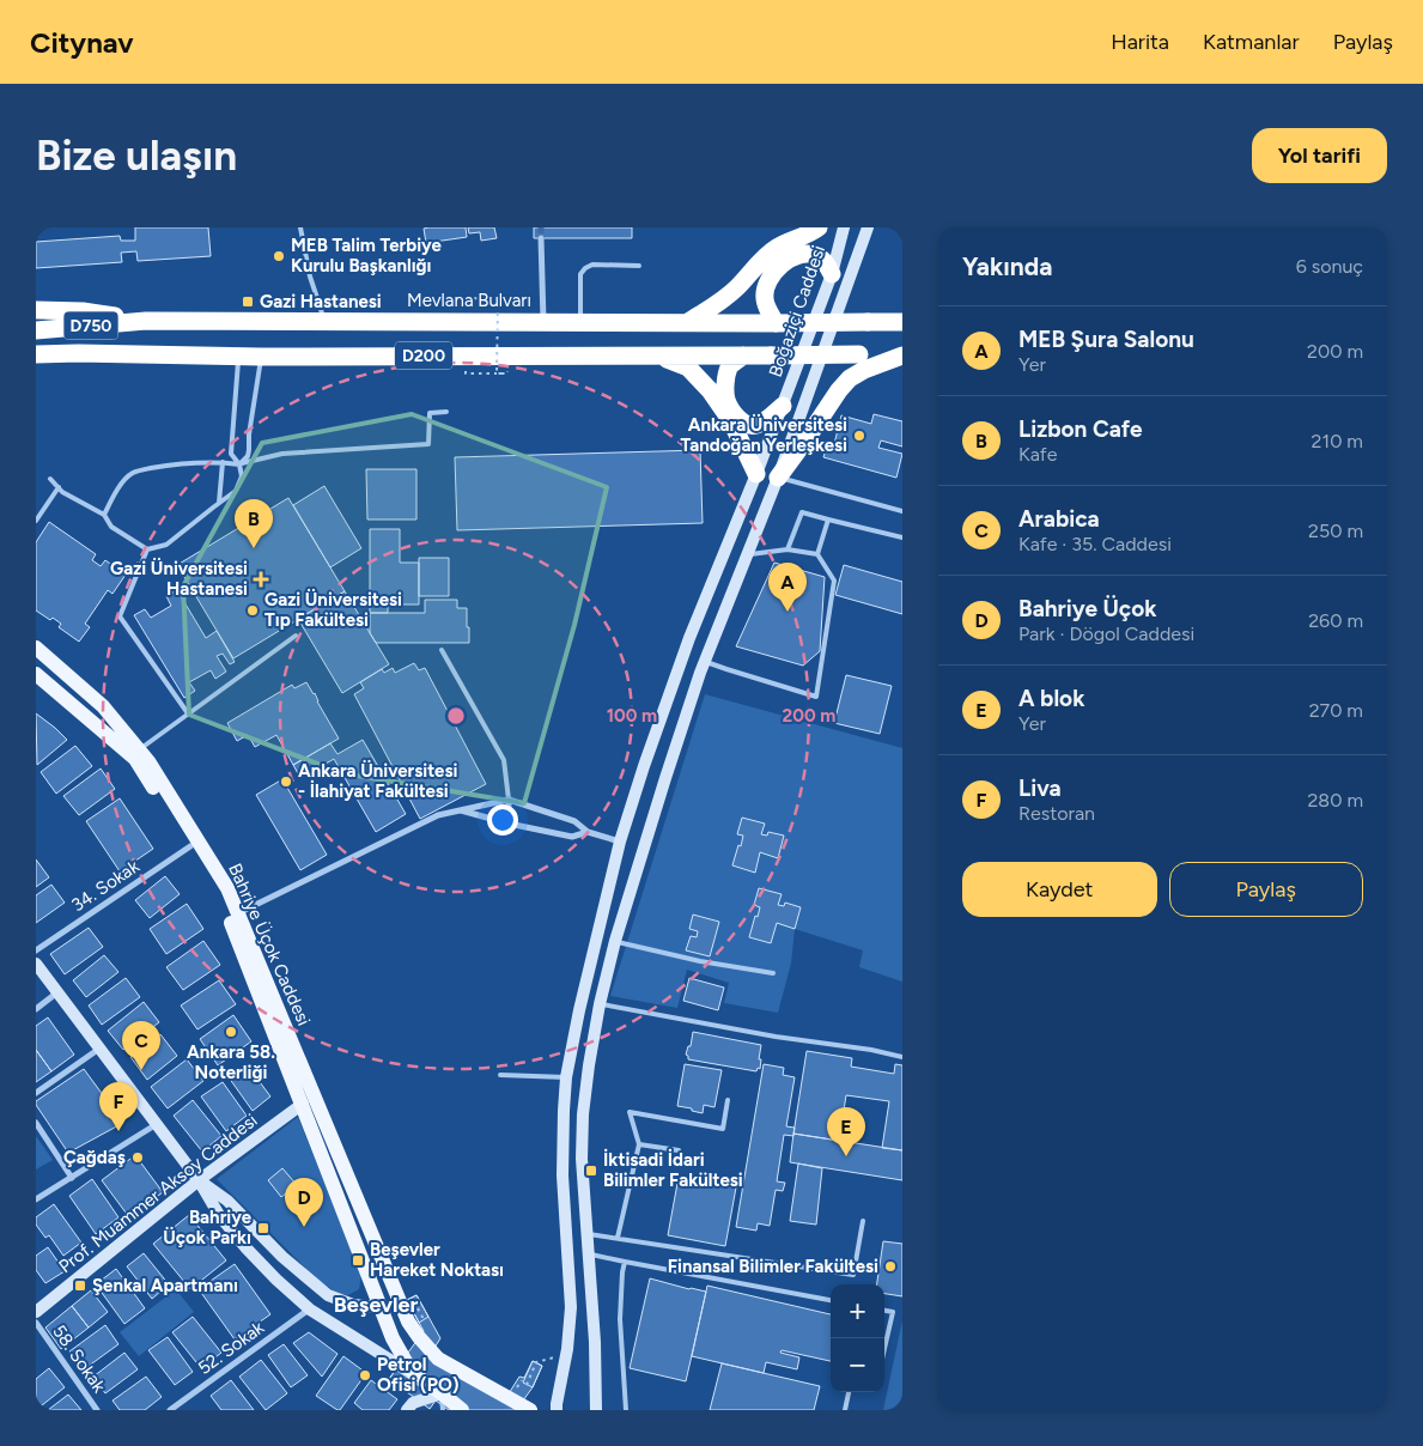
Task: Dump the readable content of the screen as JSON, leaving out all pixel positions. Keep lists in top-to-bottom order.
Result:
{
  "streets": {
    "highway": ["Mevlana Bulvarı", "D750", "D200"],
    "main road": ["Boğaziçi Caddesi", "Bahriye Üçok Caddesi", "Prof. Muammer Aksoy Caddesi"],
    "street": ["34. Sokak", "52. Sokak", "58. Sokak"]
  },
  "crossings": [
    ["Mevlana Bulvarı", "D200"],
    ["34. Sokak", "Bahriye Üçok Caddesi"],
    ["Bahriye Üçok Caddesi", "Prof. Muammer Aksoy Caddesi"]
  ],
  "districts": ["Beşevler"],
  "places": {
    "other": [
      "MEB Talim Terbiye Kurulu Başkanlığı",
      "Ankara Üniversitesi Tandoğan Yerleşkesi",
      "Gazi Üniversitesi Tıp Fakültesi",
      "Ankara Üniversitesi - İlahiyat Fakültesi",
      "Ankara 58. Noterliği",
      "Çağdaş",
      "Finansal Bilimler Fakültesi",
      "Petrol Ofisi (PO)"
    ],
    "transit": [
      "Gazi Hastanesi",
      "İktisadi İdari Bilimler Fakültesi",
      "Bahriye Üçok Parkı",
      "Beşevler Hareket Noktası",
      "Şenkal Apartmanı"
    ],
    "health": ["Gazi Üniversitesi Hastanesi"]
  },
  "page": {
    "header": "Citynav",
    "nav": ["Harita", "Katmanlar", "Paylaş"],
    "buttons": [
      "Yol tarifi",
      ["Kaydet", "Paylaş"]
    ],
    "title": "Bize ulaşın",
    "heading": ["Yakında", "6 sonuç"],
    "list": [
      {
        "mark": "A",
        "name": "MEB Şura Salonu",
        "note": "Yer",
        "value": "200 m"
      },
      {
        "mark": "B",
        "name": "Lizbon Cafe",
        "note": "Kafe",
        "value": "210 m"
      },
      {
        "mark": "C",
        "name": "Arabica",
        "note": "Kafe · 35. Caddesi",
        "value": "250 m"
      },
      {
        "mark": "D",
        "name": "Bahriye Üçok",
        "note": "Park · Dögol Caddesi",
        "value": "260 m"
      },
      {
        "mark": "E",
        "name": "A blok",
        "note": "Yer",
        "value": "270 m"
      },
      {
        "mark": "F",
        "name": "Liva",
        "note": "Restoran",
        "value": "280 m"
      }
    ],
    "pins": [
      "B",
      "A",
      "C",
      "F",
      "E",
      "D"
    ],
    "map_buttons": ["+", "−"]
  },
  "rings": ["100 m", "200 m"]
}
